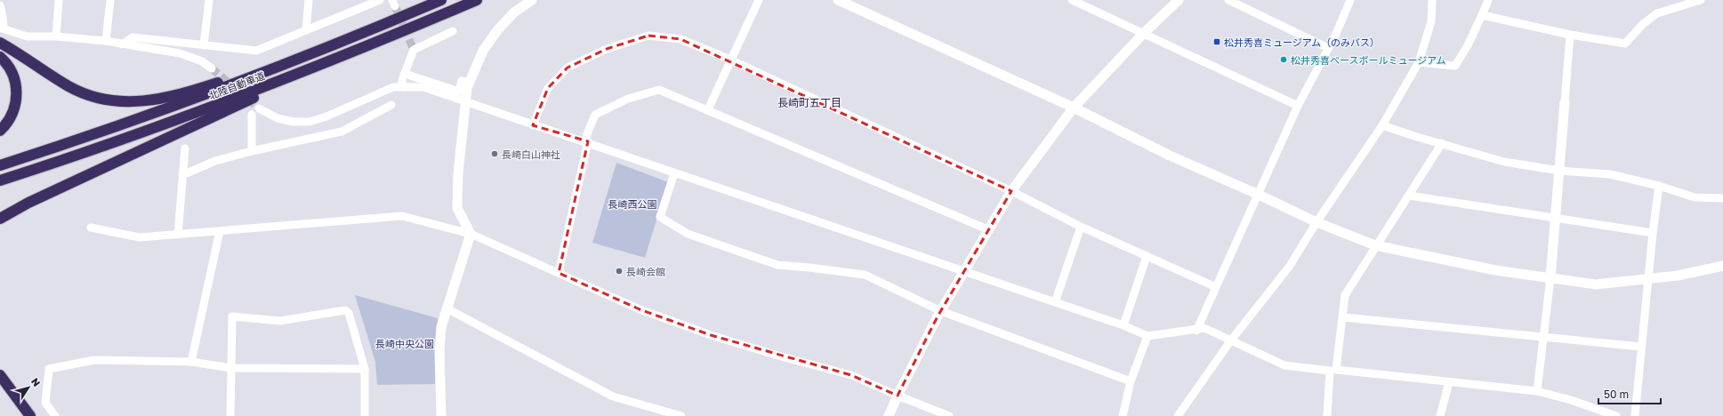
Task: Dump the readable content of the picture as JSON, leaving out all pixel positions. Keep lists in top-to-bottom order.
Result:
{
  "streets": {
    "highway": ["北陸自動車道"]
  },
  "districts": ["長崎町五丁目"],
  "parks": ["長崎西公園", "長崎中央公園"],
  "places": {
    "transit": ["松井秀喜ミュージアム（のみバス）"],
    "other": ["松井秀喜ベースボールミュージアム", "長崎白山神社", "長崎会館"]
  },
  "scale_bar": "50 m",
  "north": "top right"
}
